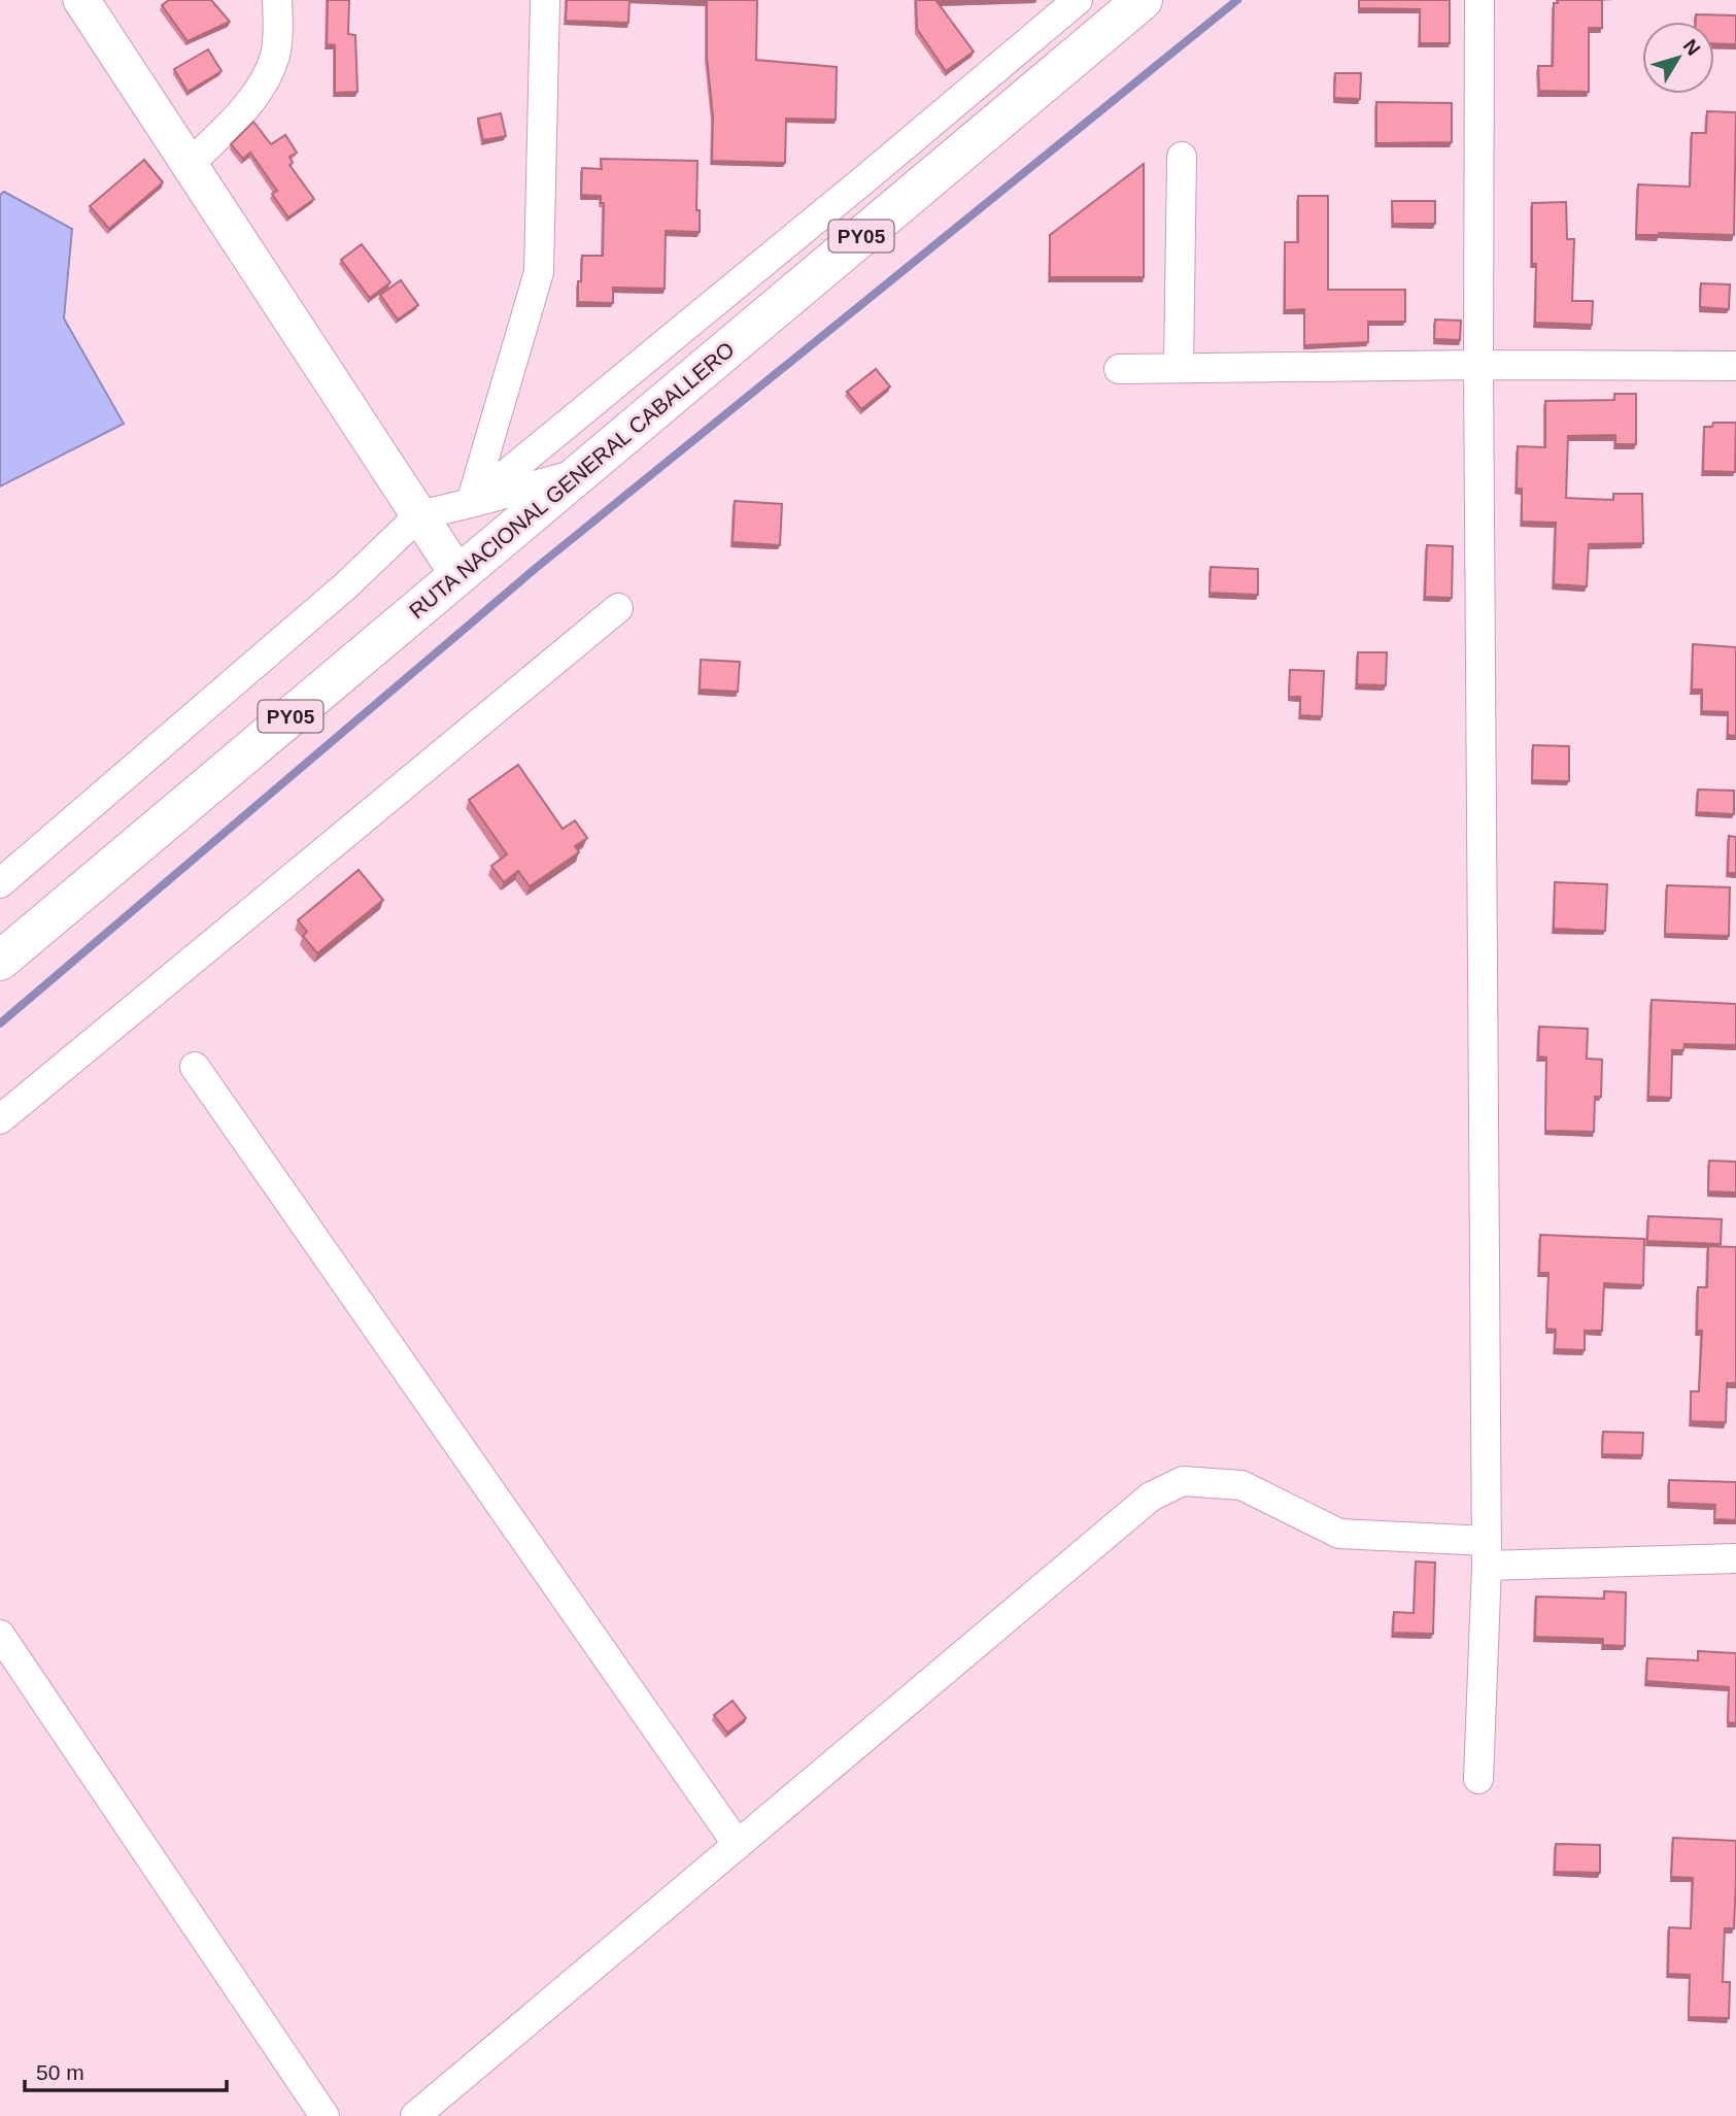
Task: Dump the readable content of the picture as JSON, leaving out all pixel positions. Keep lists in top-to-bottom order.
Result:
{
  "streets": {
    "highway": ["PY05", "RUTA NACIONAL GENERAL CABALLERO"]
  },
  "scale_bar": "50 m",
  "north": "top right"
}
